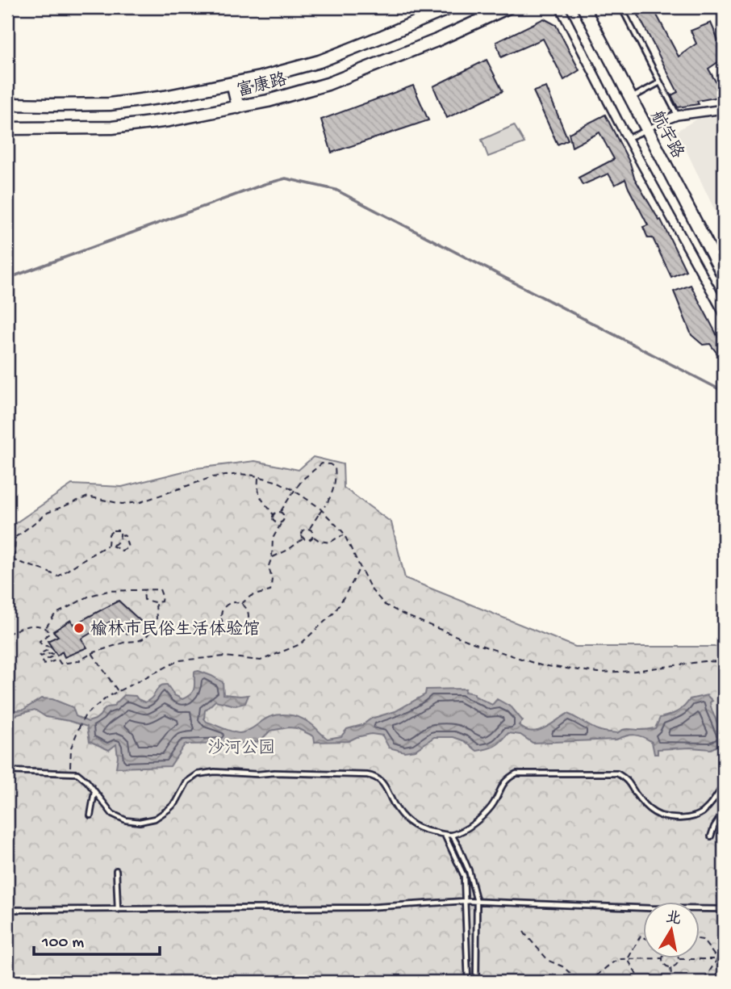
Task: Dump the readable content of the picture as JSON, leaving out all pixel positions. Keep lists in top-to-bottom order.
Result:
{
  "streets": {
    "main road": ["富康路", "航宇路"]
  },
  "parks": ["沙河公园"],
  "places": ["榆林市民俗生活体验馆"],
  "scale_bar": "100 m",
  "north": "top"
}
